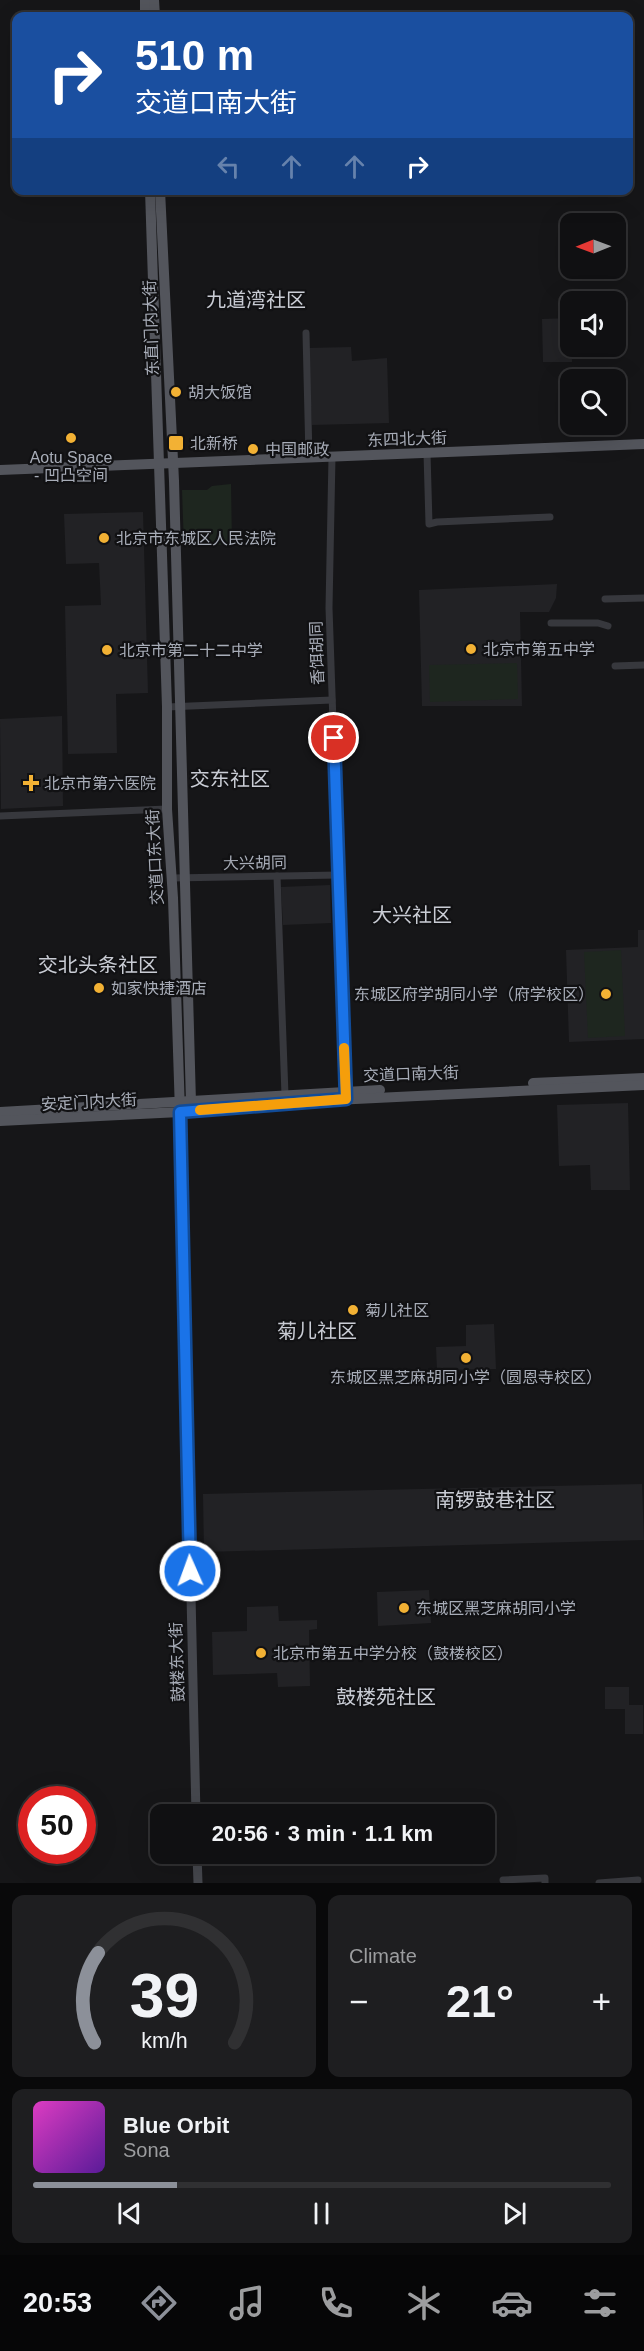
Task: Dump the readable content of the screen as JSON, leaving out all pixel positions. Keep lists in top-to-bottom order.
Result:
{
  "streets": {
    "main road": [
      "东直门内大街",
      "东四北大街",
      "交道口东大街",
      "交道口南大街",
      "安定门内大街",
      "鼓楼东大街"
    ],
    "street": ["香饵胡同", "大兴胡同"]
  },
  "crossings": [
    ["东直门内大街", "东四北大街"],
    ["东直门内大街", "交道口东大街"],
    ["东四北大街", "香饵胡同"],
    ["东四北大街", "交道口东大街"],
    ["香饵胡同", "大兴胡同"],
    ["香饵胡同", "交道口南大街"],
    ["交道口东大街", "大兴胡同"],
    ["交道口东大街", "交道口南大街"],
    ["交道口东大街", "安定门内大街"],
    ["交道口东大街", "鼓楼东大街"],
    ["交道口南大街", "安定门内大街"],
    ["交道口南大街", "鼓楼东大街"],
    ["安定门内大街", "鼓楼东大街"]
  ],
  "districts": [
    "九道湾社区",
    "交东社区",
    "大兴社区",
    "交北头条社区",
    "菊儿社区",
    "南锣鼓巷社区",
    "鼓楼苑社区"
  ],
  "places": {
    "other": [
      "胡大饭馆",
      "Aotu Space - 凹凸空间",
      "中国邮政",
      "北京市东城区人民法院",
      "北京市第五中学",
      "北京市第二十二中学",
      "如家快捷酒店",
      "东城区府学胡同小学（府学校区）",
      "菊儿社区",
      "东城区黑芝麻胡同小学（圆恩寺校区）",
      "东城区黑芝麻胡同小学",
      "北京市第五中学分校（鼓楼校区）"
    ],
    "transit": ["北新桥"],
    "health": ["北京市第六医院"]
  },
  "north": "left",
  "page": {
    "turn": ["510 m", "交道口南大街"],
    "limit": "50",
    "trip": "20:56 · 3 min · 1.1 km",
    "tile": "Climate",
    "heat": ["−", "21°", "+"],
    "song": ["Blue Orbit", "Sona"],
    "tabs": "20:53",
    "gauge": ["39", "km/h"]
  }
}
